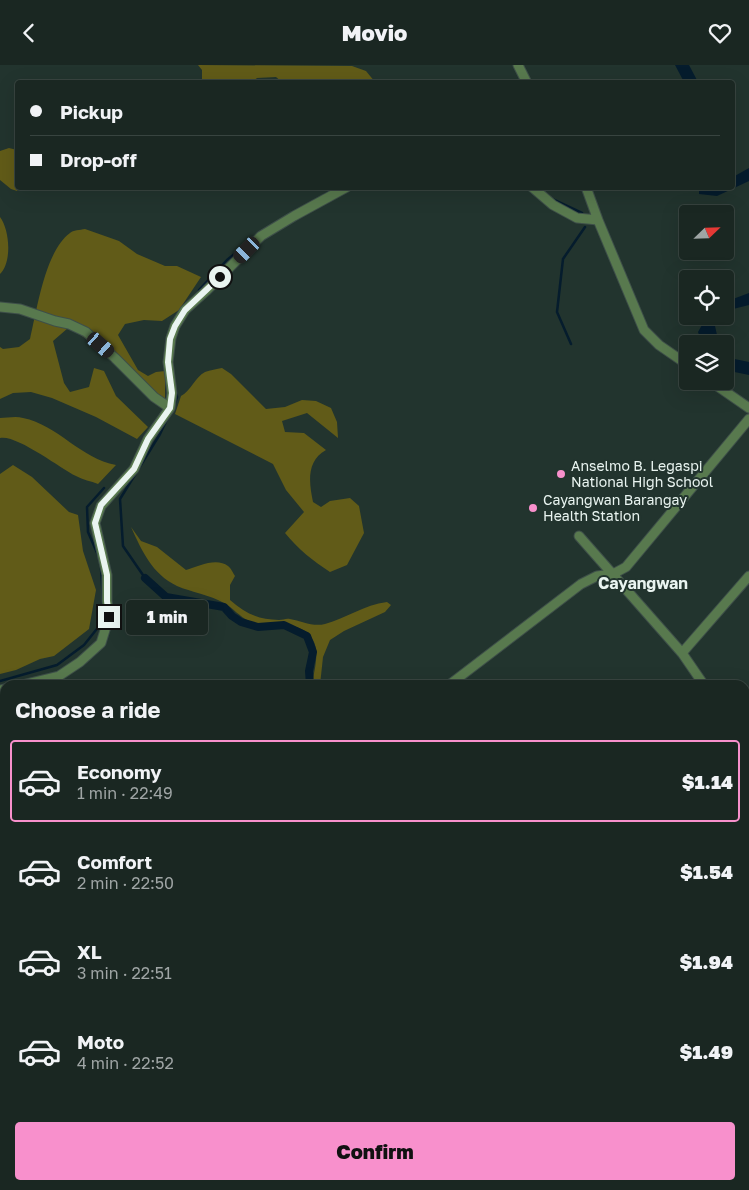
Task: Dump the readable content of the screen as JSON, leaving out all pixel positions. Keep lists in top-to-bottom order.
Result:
{
  "districts": ["Cayangwan"],
  "places": ["Anselmo B. Legaspi National High School", "Cayangwan Barangay Health Station"],
  "north": "top right",
  "page": {
    "header": "Movio",
    "banner": ["Pickup", "Drop-off"],
    "bubble": "1 min",
    "heading": "Choose a ride",
    "list": [
      {
        "name": "Economy",
        "note": "1 min · 22:49",
        "value": "$1.14"
      },
      {
        "name": "Comfort",
        "note": "2 min · 22:50",
        "value": "$1.54"
      },
      {
        "name": "XL",
        "note": "3 min · 22:51",
        "value": "$1.94"
      },
      {
        "name": "Moto",
        "note": "4 min · 22:52",
        "value": "$1.49"
      }
    ],
    "buttons": "Confirm"
  }
}
